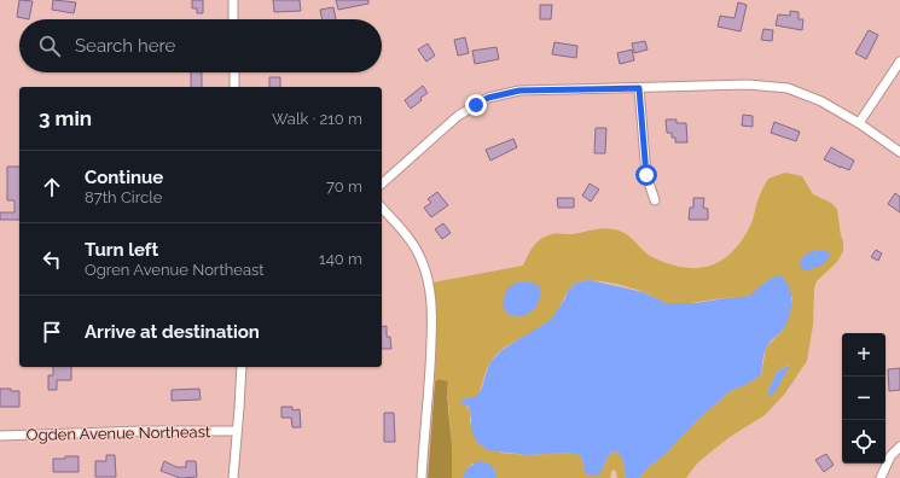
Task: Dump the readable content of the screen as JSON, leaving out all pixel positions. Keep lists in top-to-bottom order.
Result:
{
  "streets": {
    "street": ["Ogden Avenue Northeast"]
  },
  "page": {
    "search": "Search here",
    "heading": ["3 min", "Walk · 210 m"],
    "list": [
      ["Continue", "87th Circle", "70 m"],
      ["Turn left", "Ogren Avenue Northeast", "140 m"],
      "Arrive at destination"
    ],
    "map_buttons": ["+", "−"]
  }
}
